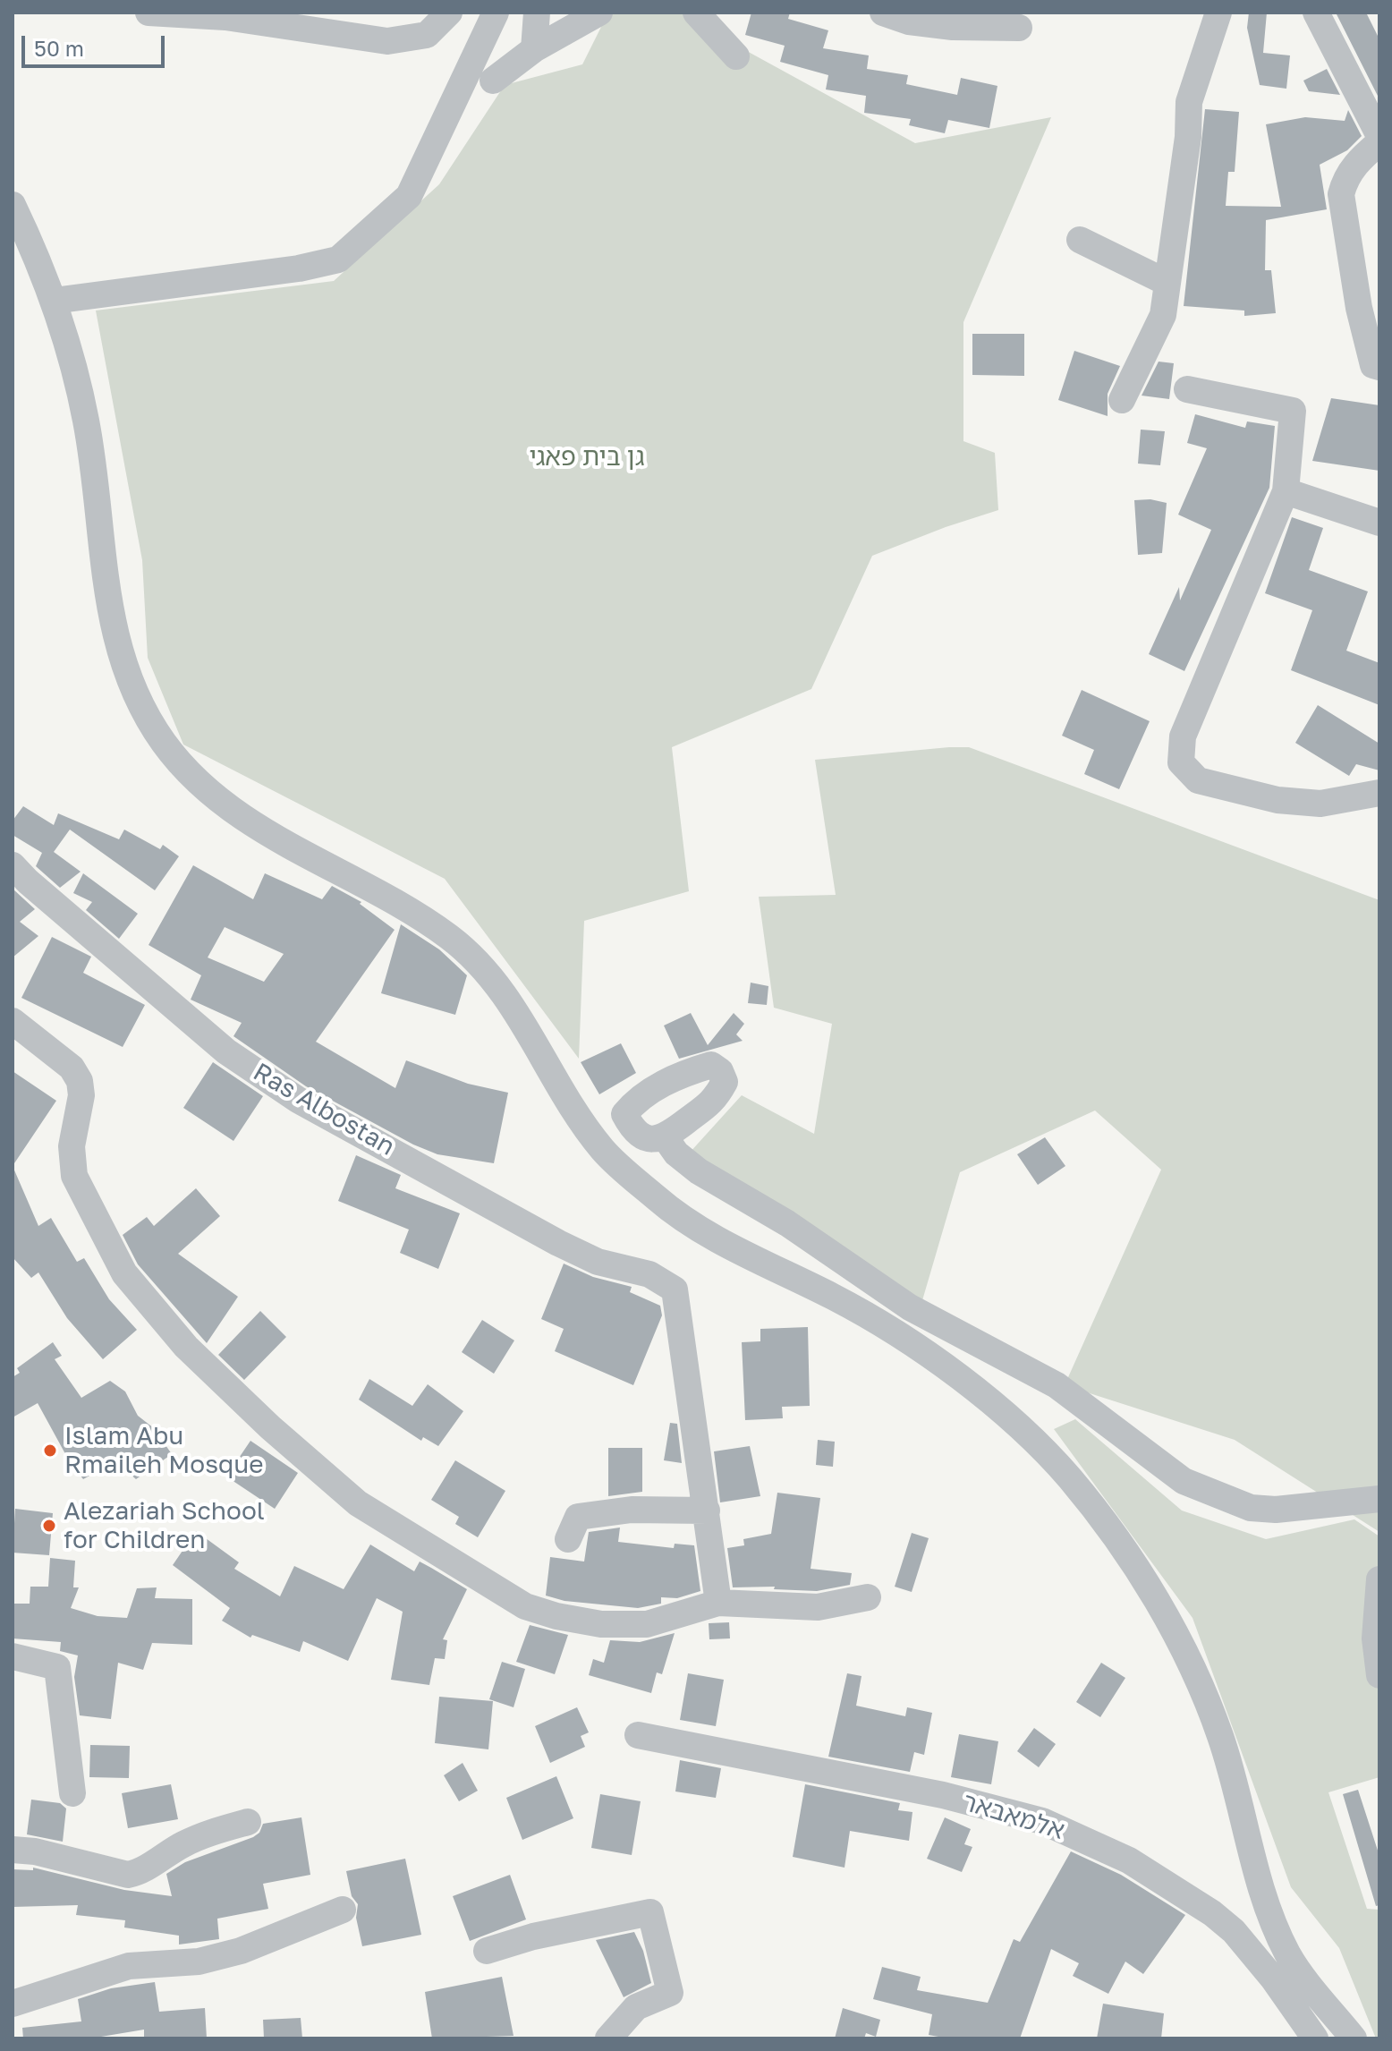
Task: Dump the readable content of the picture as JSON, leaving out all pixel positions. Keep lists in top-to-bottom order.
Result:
{
  "streets": {
    "street": ["Ras Albostan", "אלמאבאר"]
  },
  "parks": ["גן בית פאגי"],
  "places": ["Islam Abu Rmaileh Mosque", "Alezariah School for Children"],
  "scale_bar": "50 m"
}
